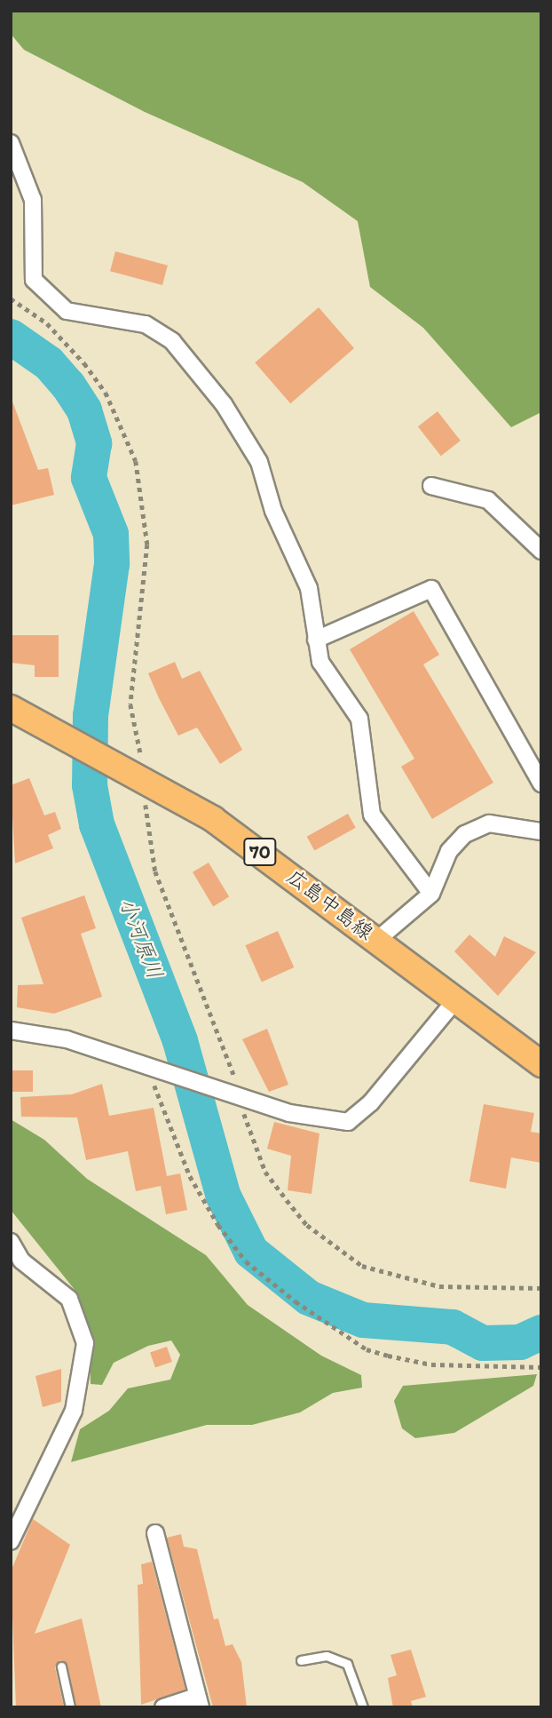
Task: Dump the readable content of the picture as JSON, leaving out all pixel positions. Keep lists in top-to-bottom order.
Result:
{
  "streets": {
    "main road": ["70", "広島中島線"]
  },
  "water": ["小河原川"]
}
